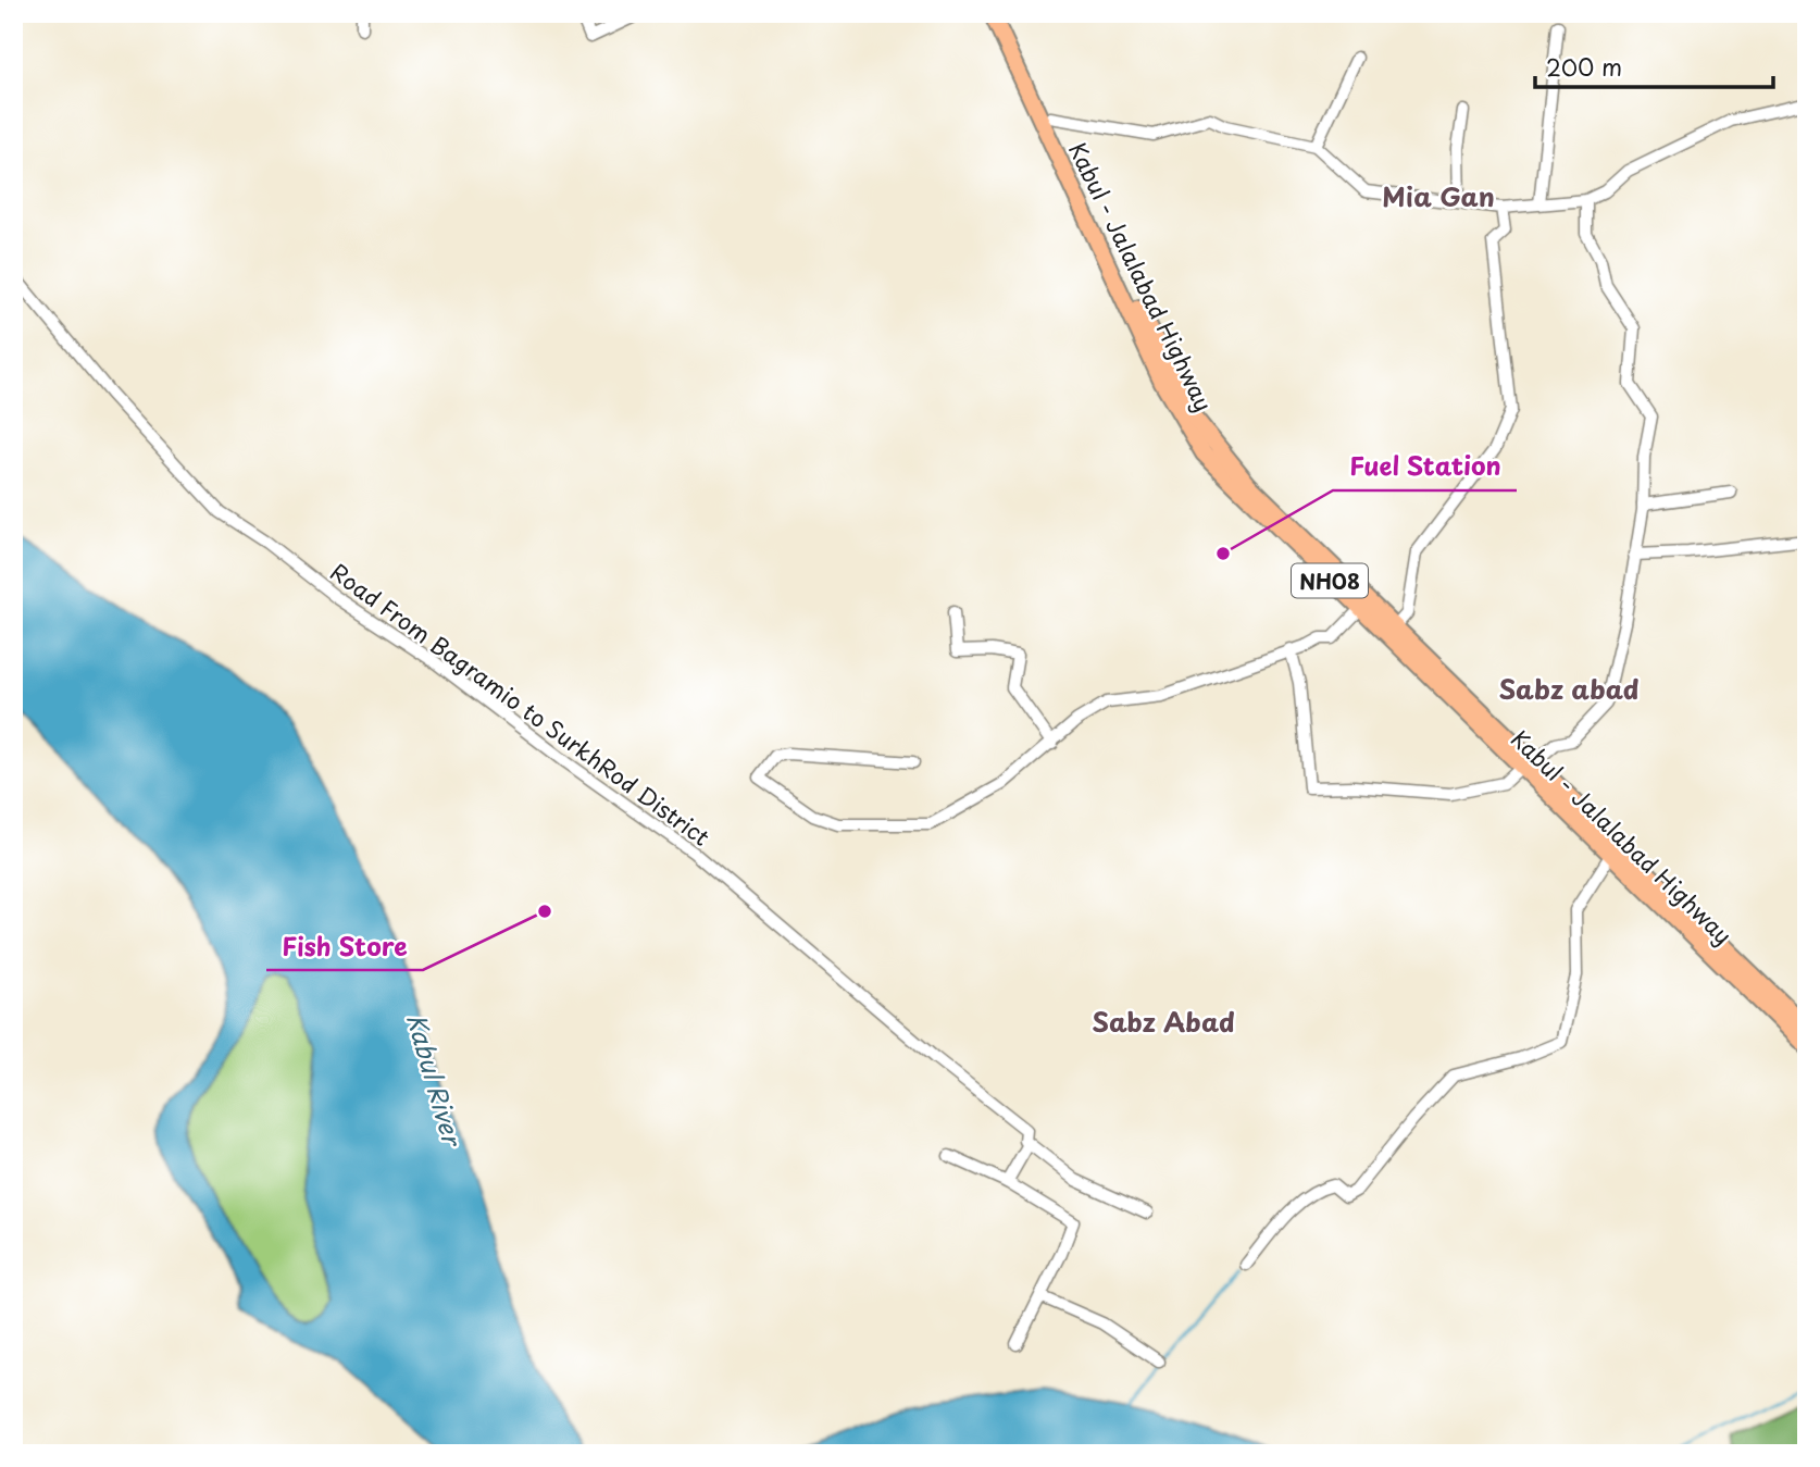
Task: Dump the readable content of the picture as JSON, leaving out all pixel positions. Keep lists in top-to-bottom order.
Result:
{
  "streets": {
    "highway": ["Kabul - Jalalabad Highway", "NH08"],
    "street": ["Road From Bagramio to SurkhRod District"]
  },
  "districts": ["Mia Gan", "Sabz abad", "Sabz Abad"],
  "water": ["Kabul River"],
  "places": ["Fuel Station", "Fish Store"],
  "scale_bar": "200 m"
}
